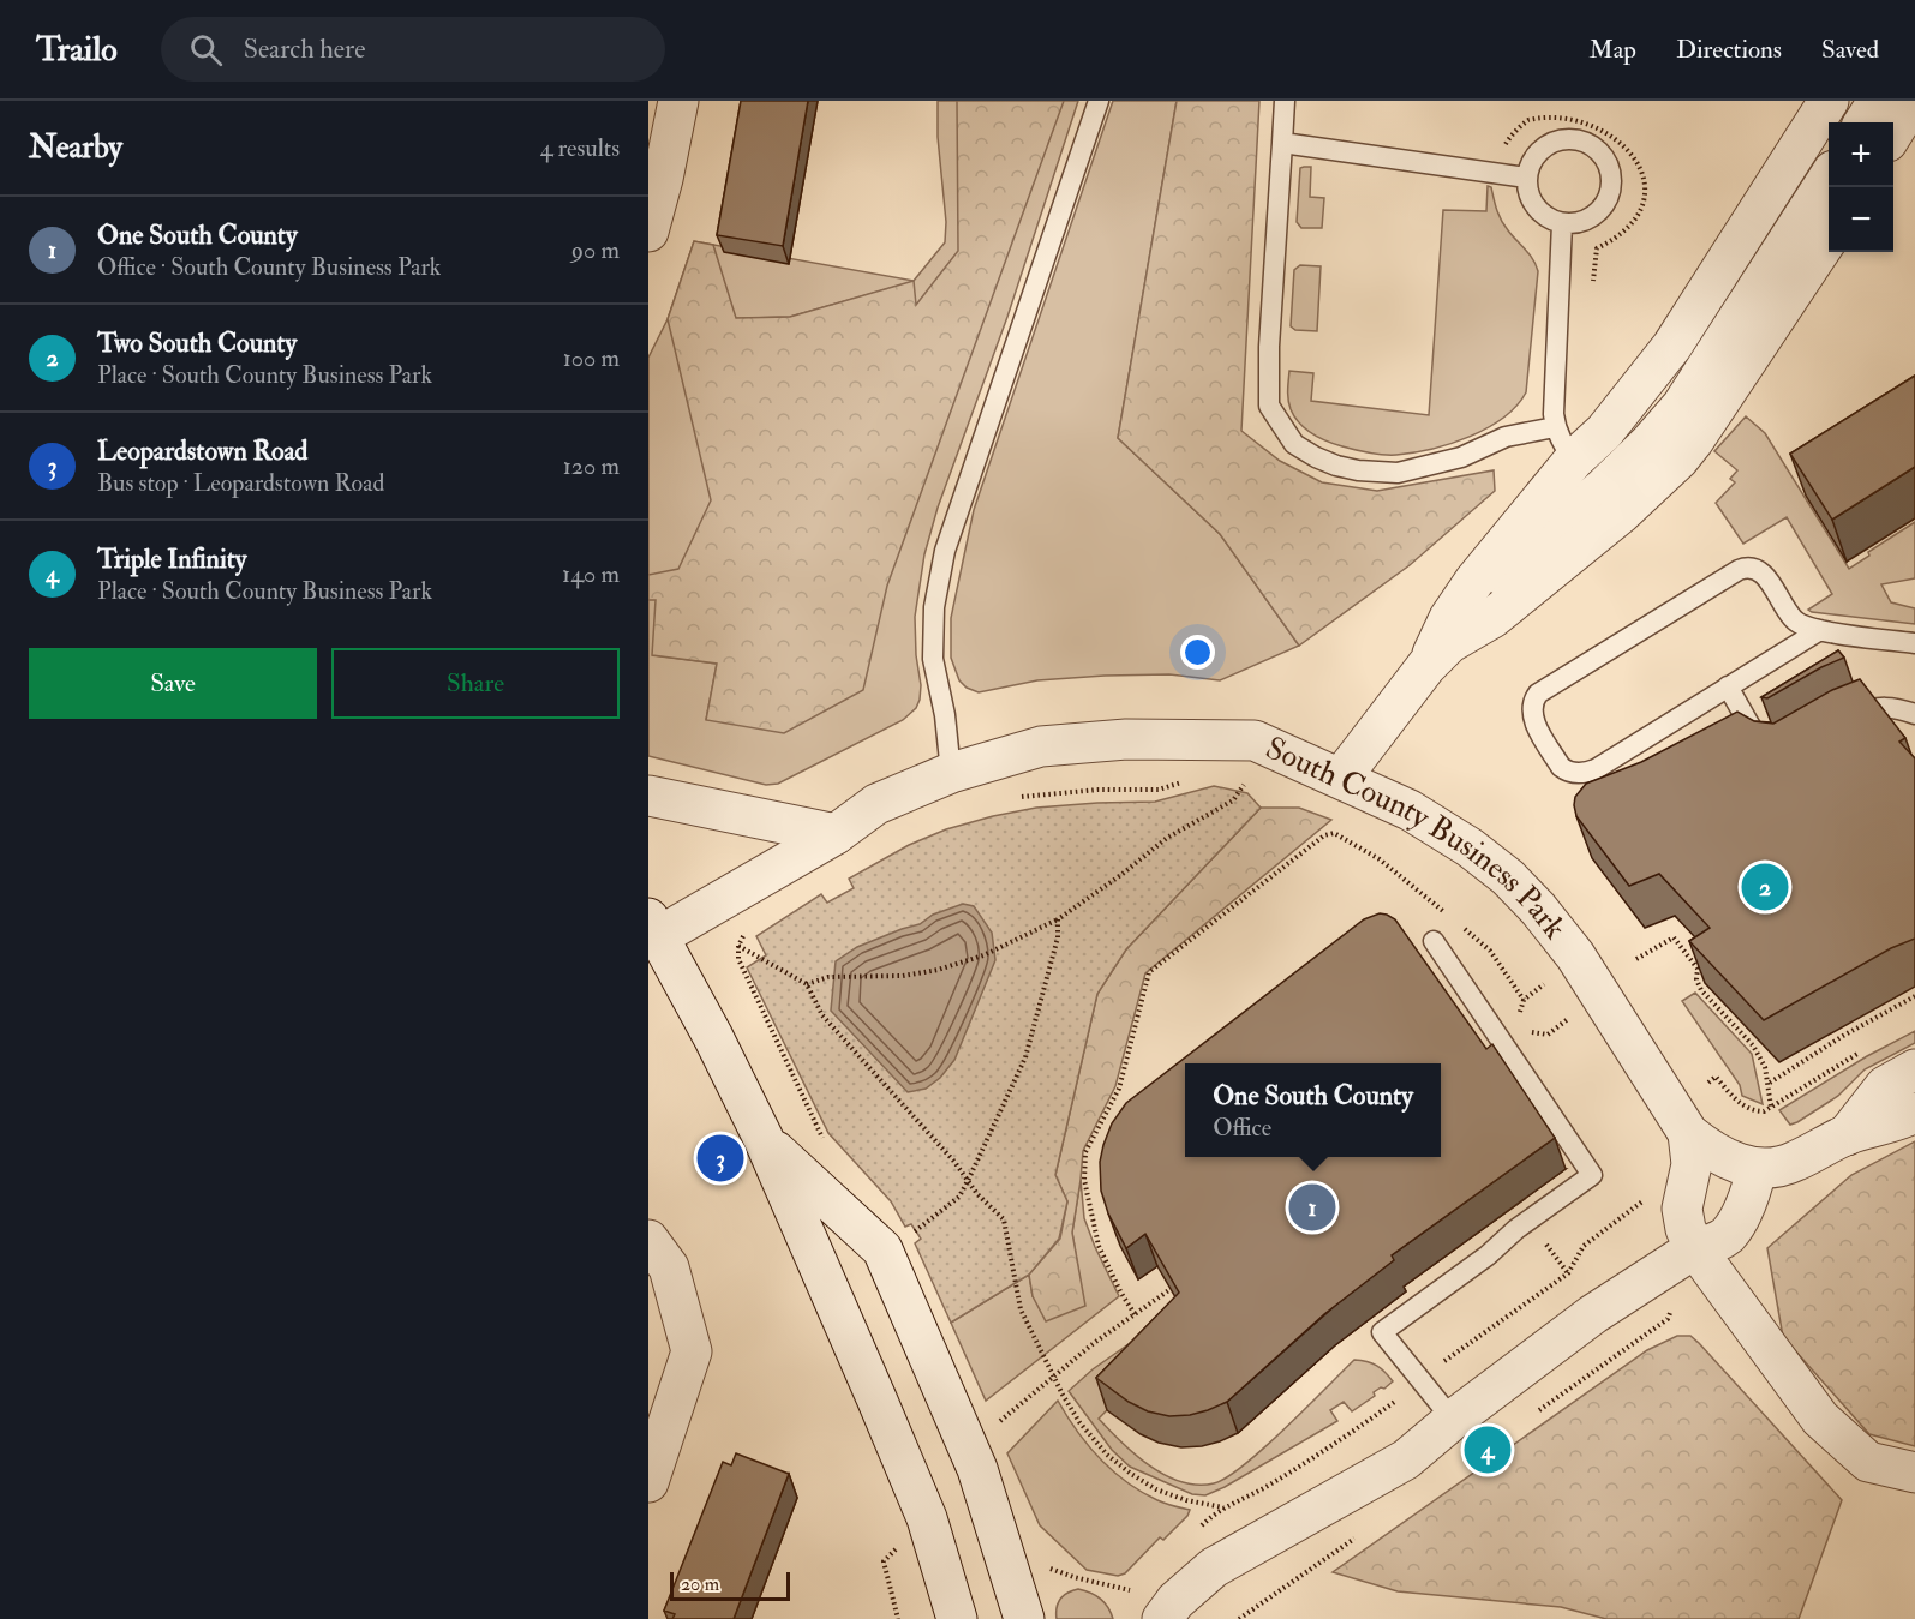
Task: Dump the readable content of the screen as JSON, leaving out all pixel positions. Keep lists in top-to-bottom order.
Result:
{
  "streets": {
    "street": ["South County Business Park"]
  },
  "scale_bar": "20 m",
  "page": {
    "header": "Trailo",
    "search": "Search here",
    "nav": ["Map", "Directions", "Saved"],
    "heading": ["Nearby", "4 results"],
    "map_buttons": ["+", "−"],
    "list": [
      {
        "mark": "1",
        "name": "One South County",
        "note": "Office · South County Business Park",
        "value": "90 m"
      },
      {
        "mark": "2",
        "name": "Two South County",
        "note": "Place · South County Business Park",
        "value": "100 m"
      },
      {
        "mark": "3",
        "name": "Leopardstown Road",
        "note": "Bus stop · Leopardstown Road",
        "value": "120 m"
      },
      {
        "mark": "4",
        "name": "Triple Infinity",
        "note": "Place · South County Business Park",
        "value": "140 m"
      }
    ],
    "buttons": ["Save", "Share"],
    "pins": [
      "2",
      "3",
      "1",
      "4"
    ],
    "popup": ["One South County", "Office"],
    "scale": "20 m"
  }
}
